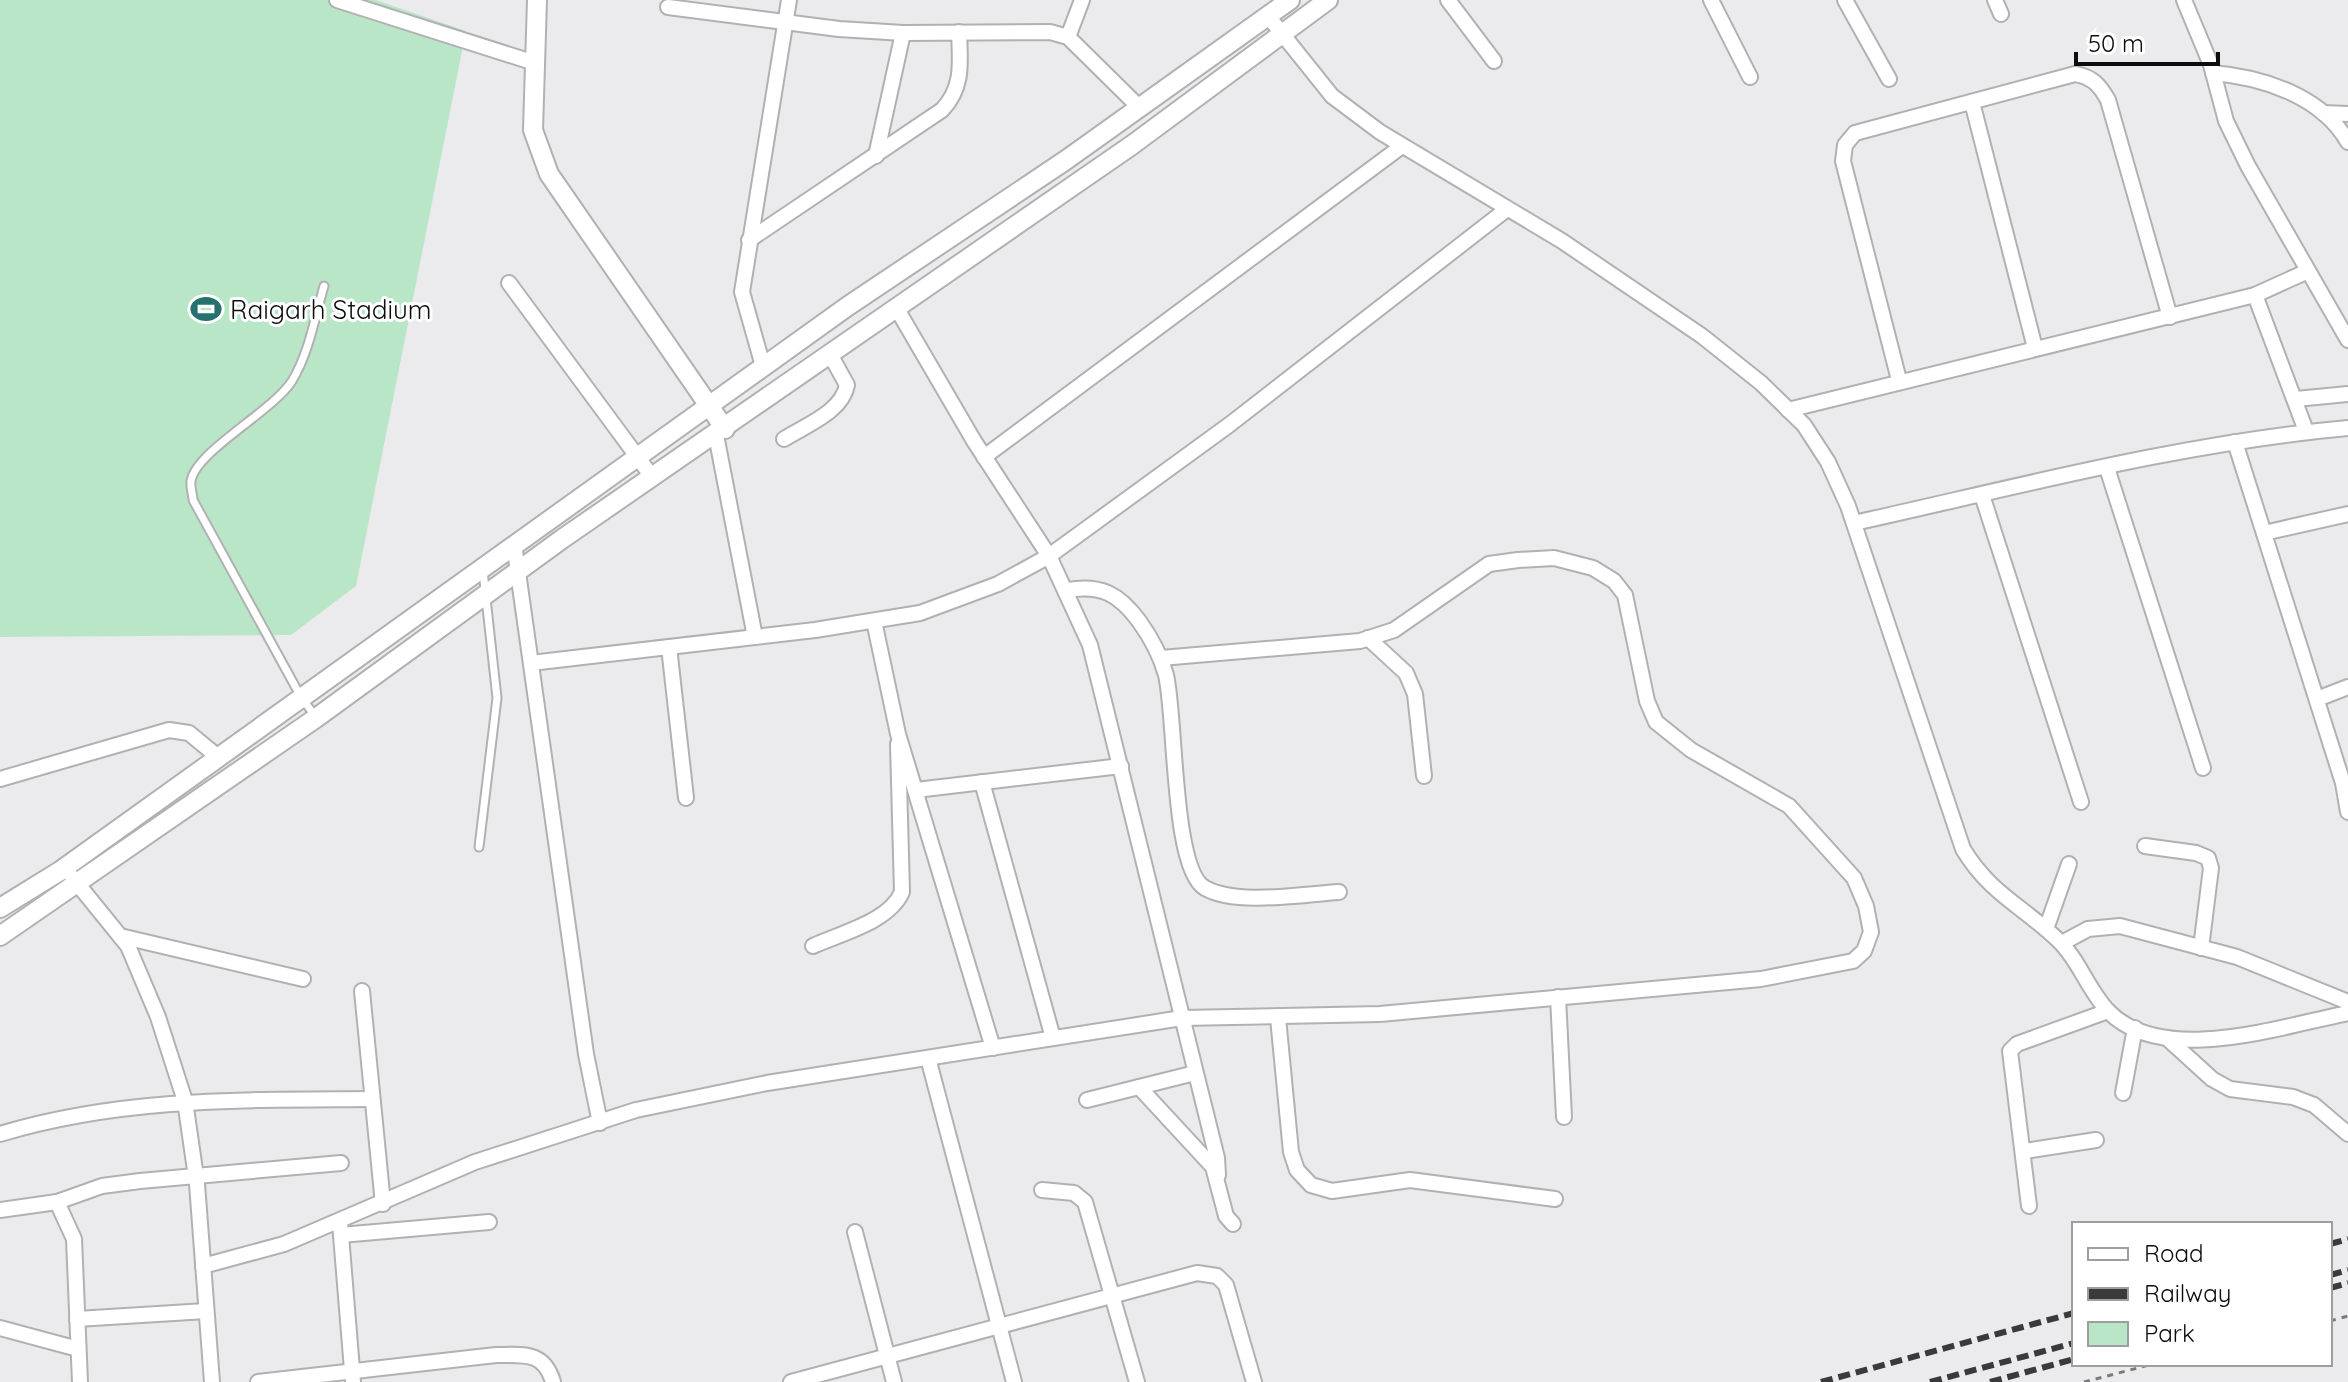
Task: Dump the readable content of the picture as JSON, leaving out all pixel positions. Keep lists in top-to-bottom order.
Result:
{
  "places": {
    "sports": ["Raigarh Stadium"]
  },
  "legend": ["Road", "Railway", "Park"],
  "scale_bar": "50 m"
}
